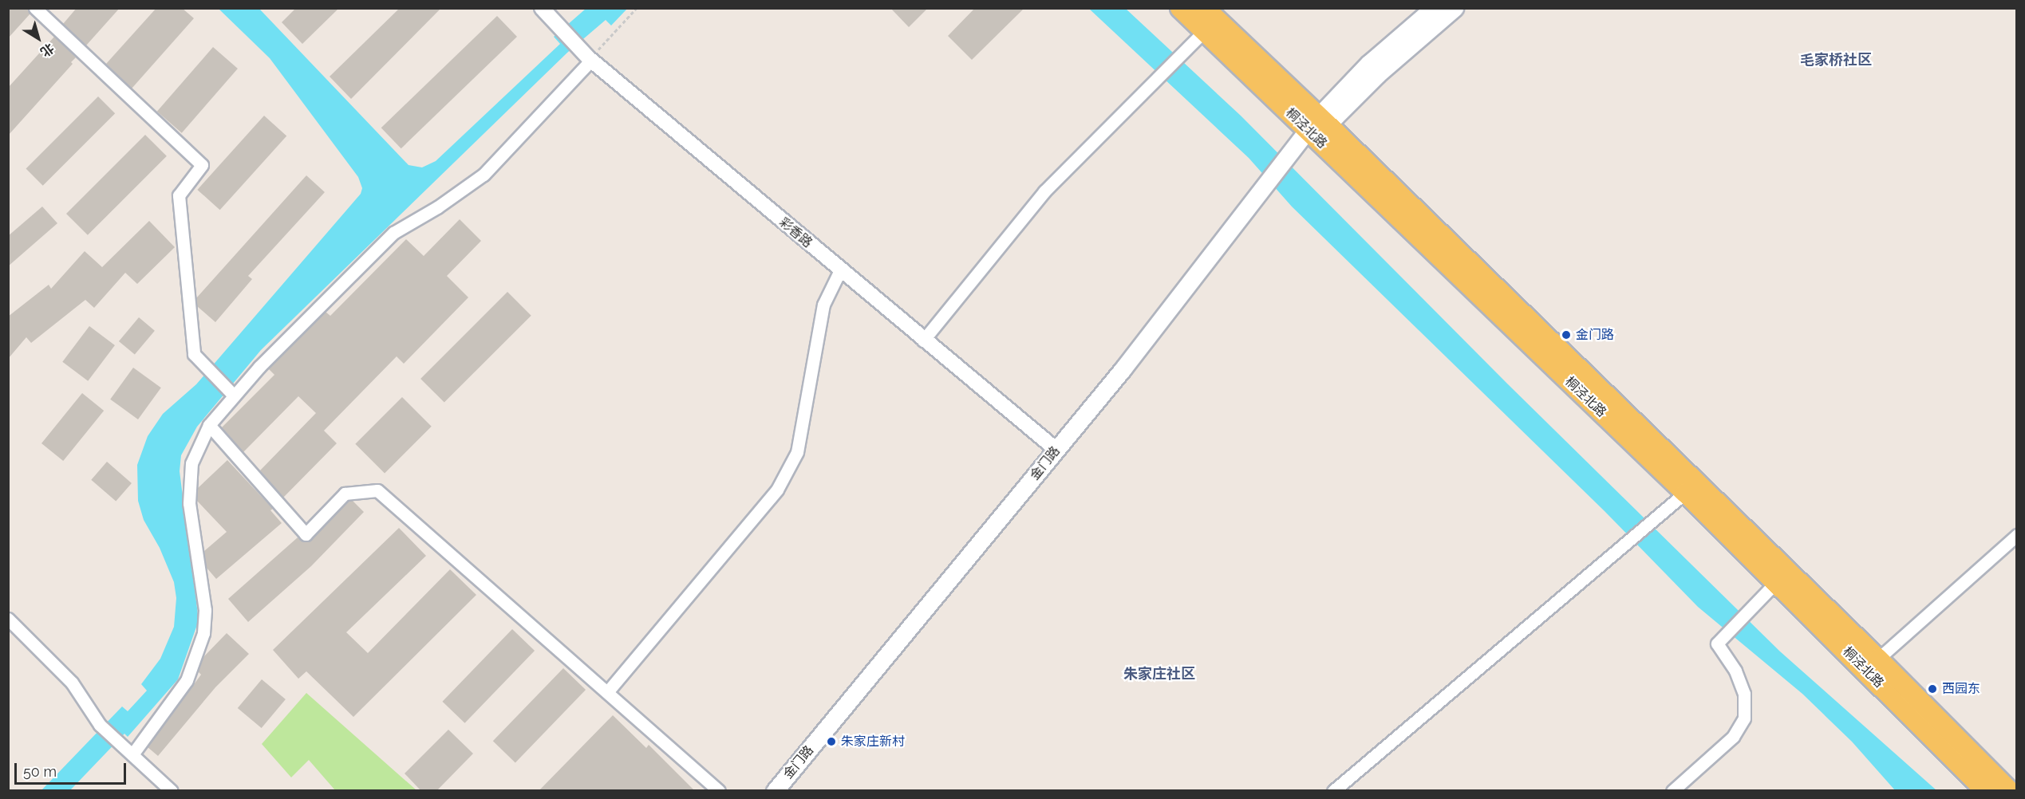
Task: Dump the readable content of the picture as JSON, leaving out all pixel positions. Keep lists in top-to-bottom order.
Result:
{
  "streets": {
    "main road": ["桐泾北路", "金门路"],
    "street": ["彩香路"]
  },
  "crossings": [
    ["桐泾北路", "金门路"],
    ["彩香路", "金门路"]
  ],
  "districts": ["毛家桥社区", "朱家庄社区"],
  "places": ["金门路", "西园东", "朱家庄新村"],
  "scale_bar": "50 m",
  "north": "bottom right"
}
